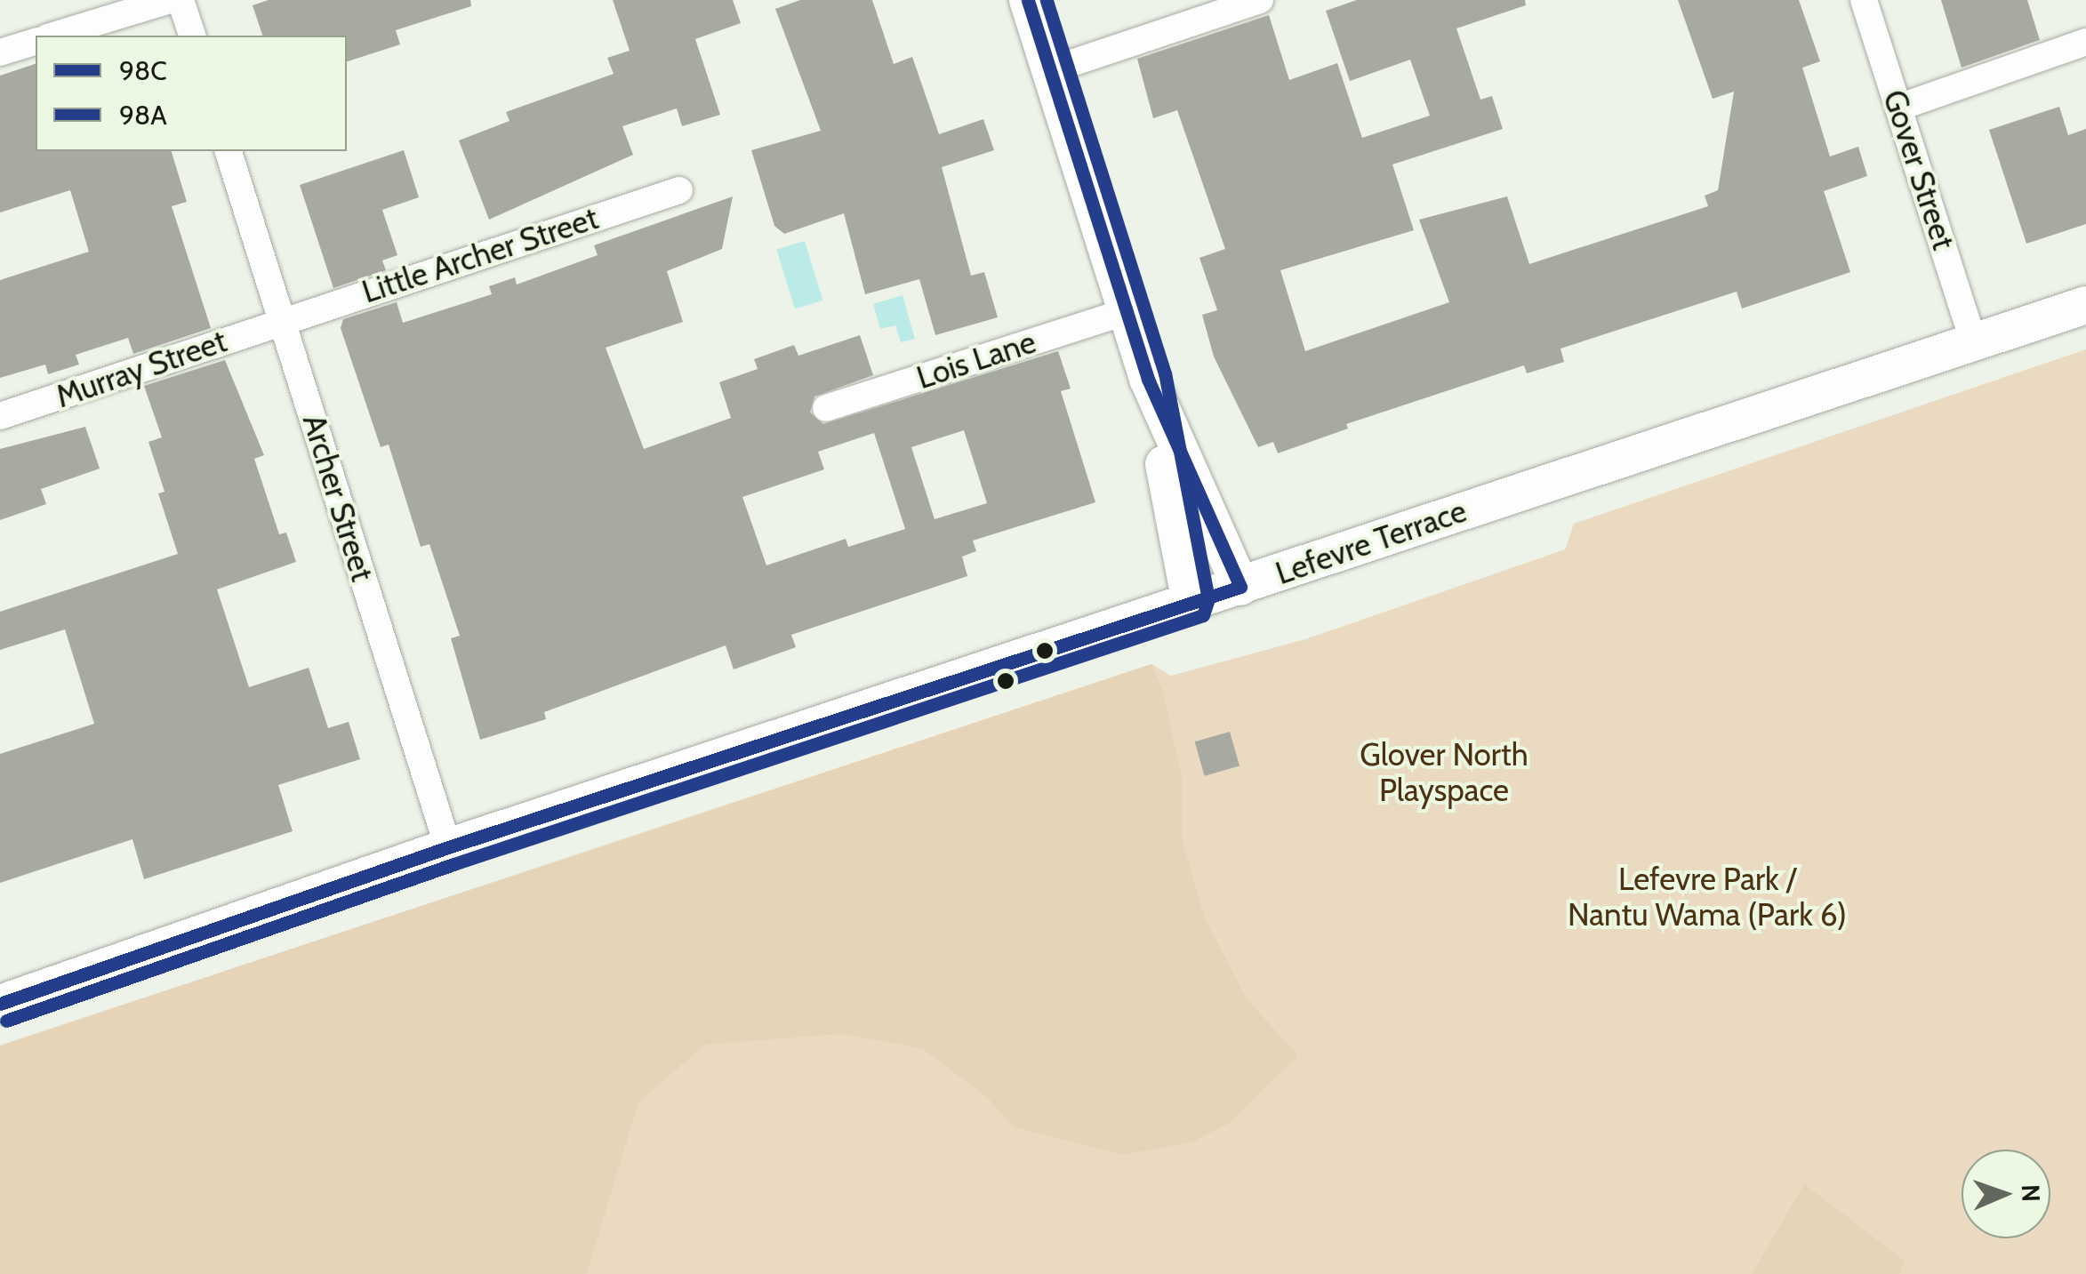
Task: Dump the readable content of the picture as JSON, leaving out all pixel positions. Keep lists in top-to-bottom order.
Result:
{
  "streets": {
    "street": [
      "Gover Street",
      "Little Archer Street",
      "Lois Lane",
      "Murray Street",
      "Archer Street",
      "Lefevre Terrace"
    ]
  },
  "crossings": [
    ["Gover Street", "Lefevre Terrace"],
    ["Little Archer Street", "Murray Street"],
    ["Little Archer Street", "Archer Street"],
    ["Murray Street", "Archer Street"],
    ["Archer Street", "Lefevre Terrace"]
  ],
  "parks": ["Glover North Playspace", "Lefevre Park / Nantu Wama (Park 6)"],
  "lines": ["transit line 98C", "transit line 98A"],
  "legend": ["98C", "98A"],
  "north": "right"
}
